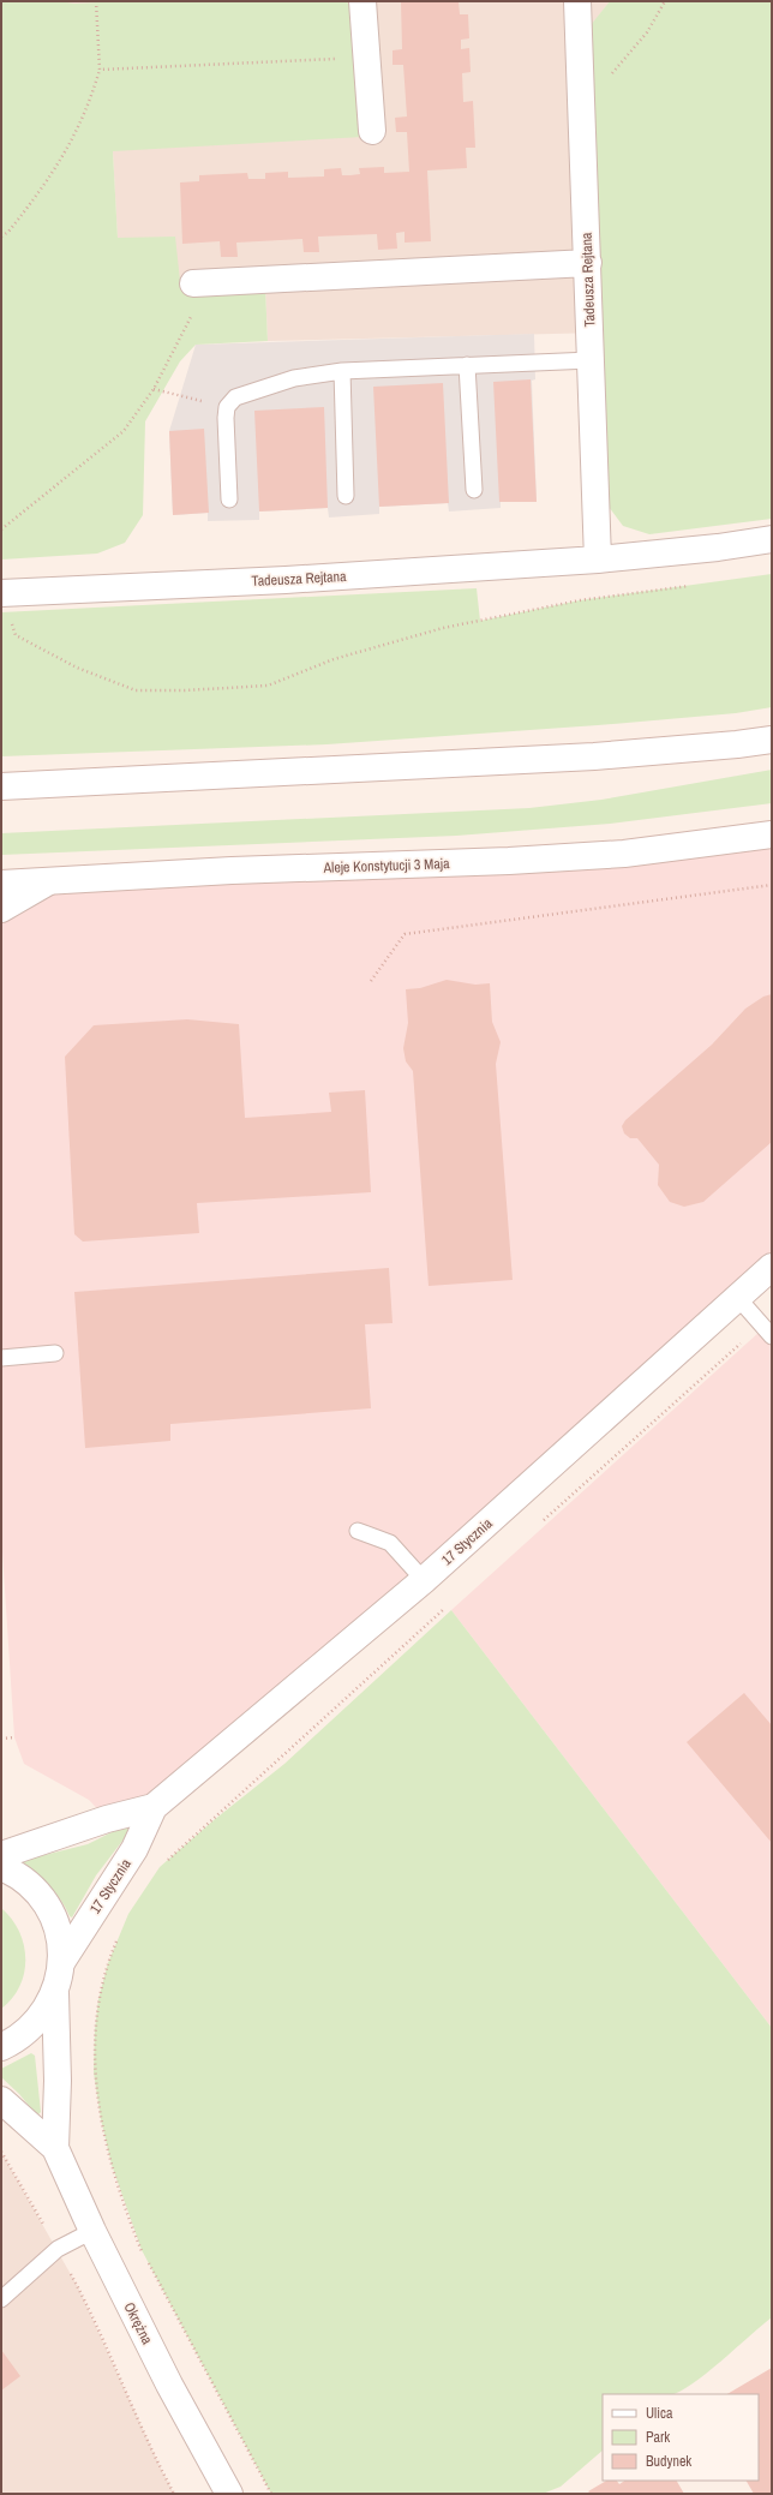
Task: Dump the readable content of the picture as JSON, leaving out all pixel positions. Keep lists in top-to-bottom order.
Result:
{
  "streets": {
    "street": [
      "Tadeusza Rejtana",
      "Aleje Konstytucji 3 Maja",
      "17 Stycznia",
      "Okrężna"
    ]
  },
  "legend": ["Ulica", "Park", "Budynek"]
}
